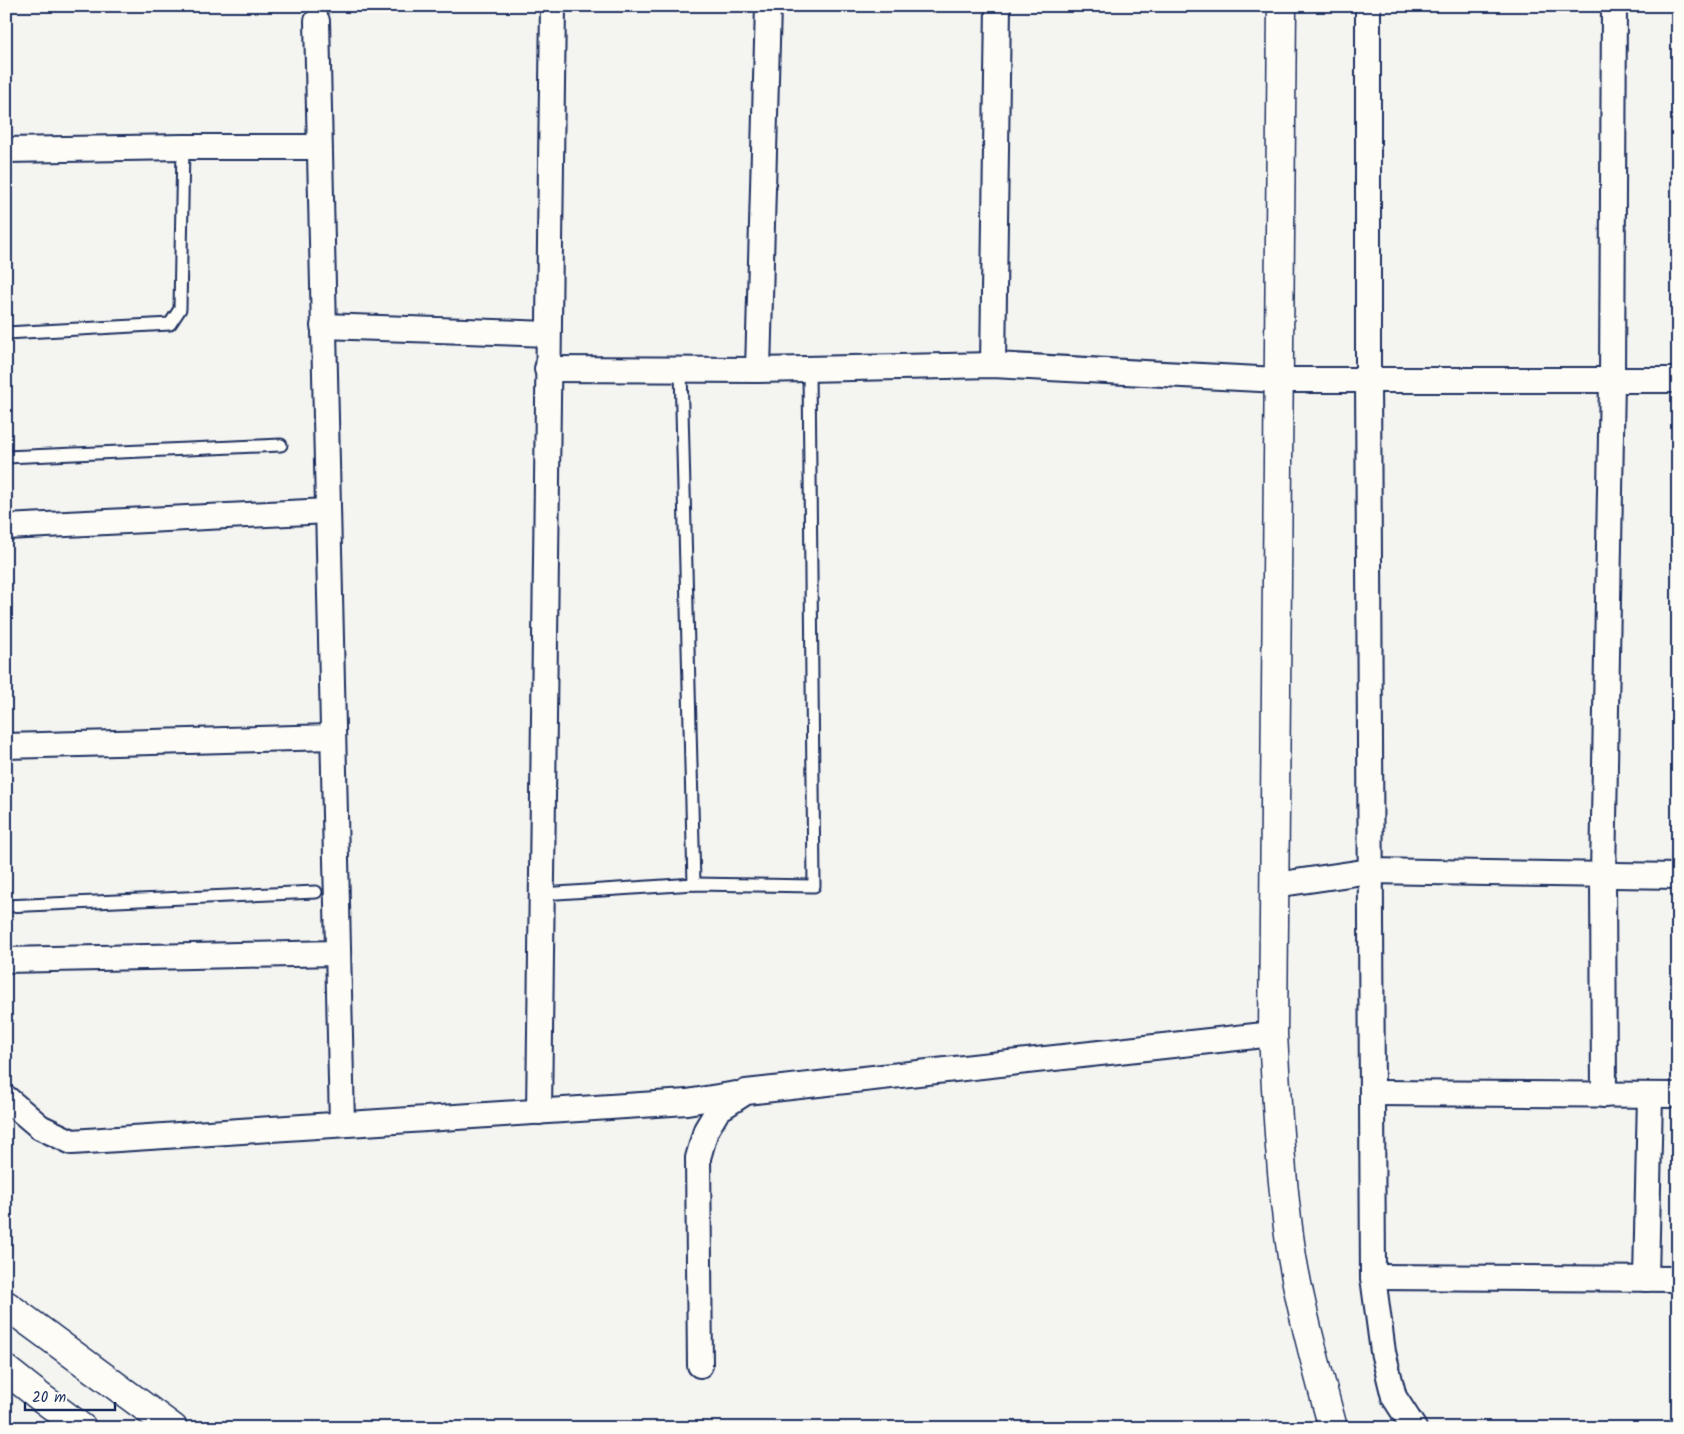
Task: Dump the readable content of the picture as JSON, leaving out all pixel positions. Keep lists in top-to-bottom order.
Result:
{
  "scale_bar": "20 m"
}
